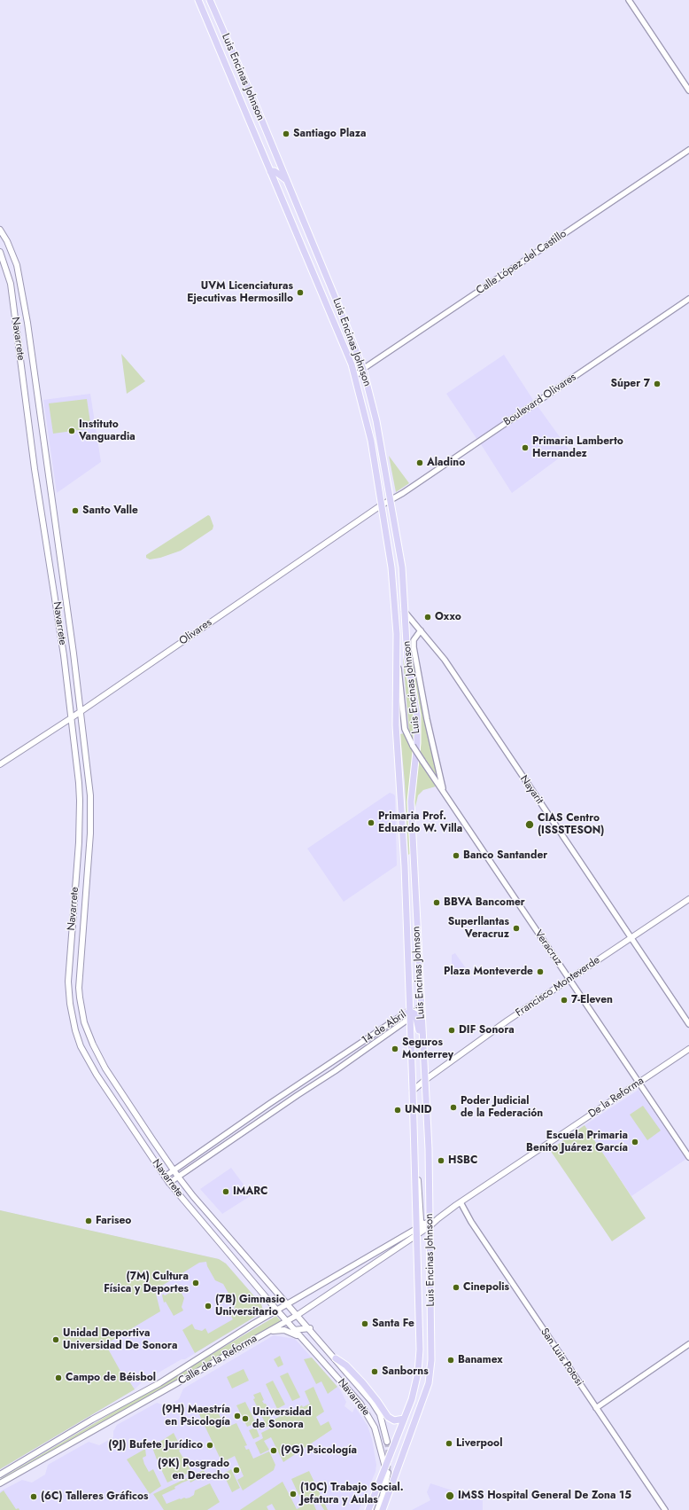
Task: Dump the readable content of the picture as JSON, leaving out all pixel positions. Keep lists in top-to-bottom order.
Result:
{
  "streets": {
    "main road": [
      "Luis Encinas Johnson",
      "Navarrete",
      "Olivares",
      "Francisco Monteverde",
      "De la Reforma",
      "Calle de la Reforma"
    ],
    "street": [
      "Calle López del Castillo",
      "Boulevard Olivares",
      "Nayarit",
      "Veracruz",
      "14 de Abril",
      "San Luis Potosi"
    ]
  },
  "crossings": [
    ["Luis Encinas Johnson", "Calle López del Castillo"],
    ["Luis Encinas Johnson", "Navarrete"],
    ["Luis Encinas Johnson", "Boulevard Olivares"],
    ["Luis Encinas Johnson", "Olivares"],
    ["Luis Encinas Johnson", "Nayarit"],
    ["Luis Encinas Johnson", "Veracruz"],
    ["Luis Encinas Johnson", "Francisco Monteverde"],
    ["Luis Encinas Johnson", "14 de Abril"],
    ["Luis Encinas Johnson", "De la Reforma"],
    ["Luis Encinas Johnson", "Calle de la Reforma"],
    ["Navarrete", "Olivares"],
    ["Navarrete", "14 de Abril"],
    ["Navarrete", "Calle de la Reforma"],
    ["Boulevard Olivares", "Olivares"],
    ["Nayarit", "Francisco Monteverde"],
    ["Veracruz", "Francisco Monteverde"],
    ["Veracruz", "De la Reforma"],
    ["De la Reforma", "San Luis Potosi"],
    ["De la Reforma", "Calle de la Reforma"]
  ],
  "places": [
    "Santiago Plaza",
    "UVM Licenciaturas Ejecutivas Hermosillo",
    "Súper 7",
    "Instituto Vanguardia",
    "Primaria Lamberto Hernandez",
    "Aladino",
    "Santo Valle",
    "Oxxo",
    "Primaria Prof. Eduardo W. Villa",
    "CIAS Centro (ISSSTESON)",
    "Banco Santander",
    "BBVA Bancomer",
    "Superllantas Veracruz",
    "Plaza Monteverde",
    "7-Eleven",
    "DIF Sonora",
    "Seguros Monterrey",
    "Poder Judicial de la Federación",
    "UNID",
    "Escuela Primaria Benito Juárez García",
    "HSBC",
    "IMARC",
    "Fariseo",
    "(7M) Cultura Física y Deportes",
    "Cinepolis",
    "(7B) Gimnasio Universitario",
    "Santa Fe",
    "Unidad Deportiva Universidad De Sonora",
    "Banamex",
    "Sanborns",
    "Campo de Béisbol",
    "(9H) Maestría en Psicología",
    "Universidad de Sonora",
    "Liverpool",
    "(9J) Bufete Jurídico",
    "(9G) Psicología",
    "(9K) Posgrado en Derecho",
    "(10C) Trabajo Social. Jefatura y Aulas",
    "IMSS Hospital General De Zona 15",
    "(6C) Talleres Gráficos"
  ]
}
